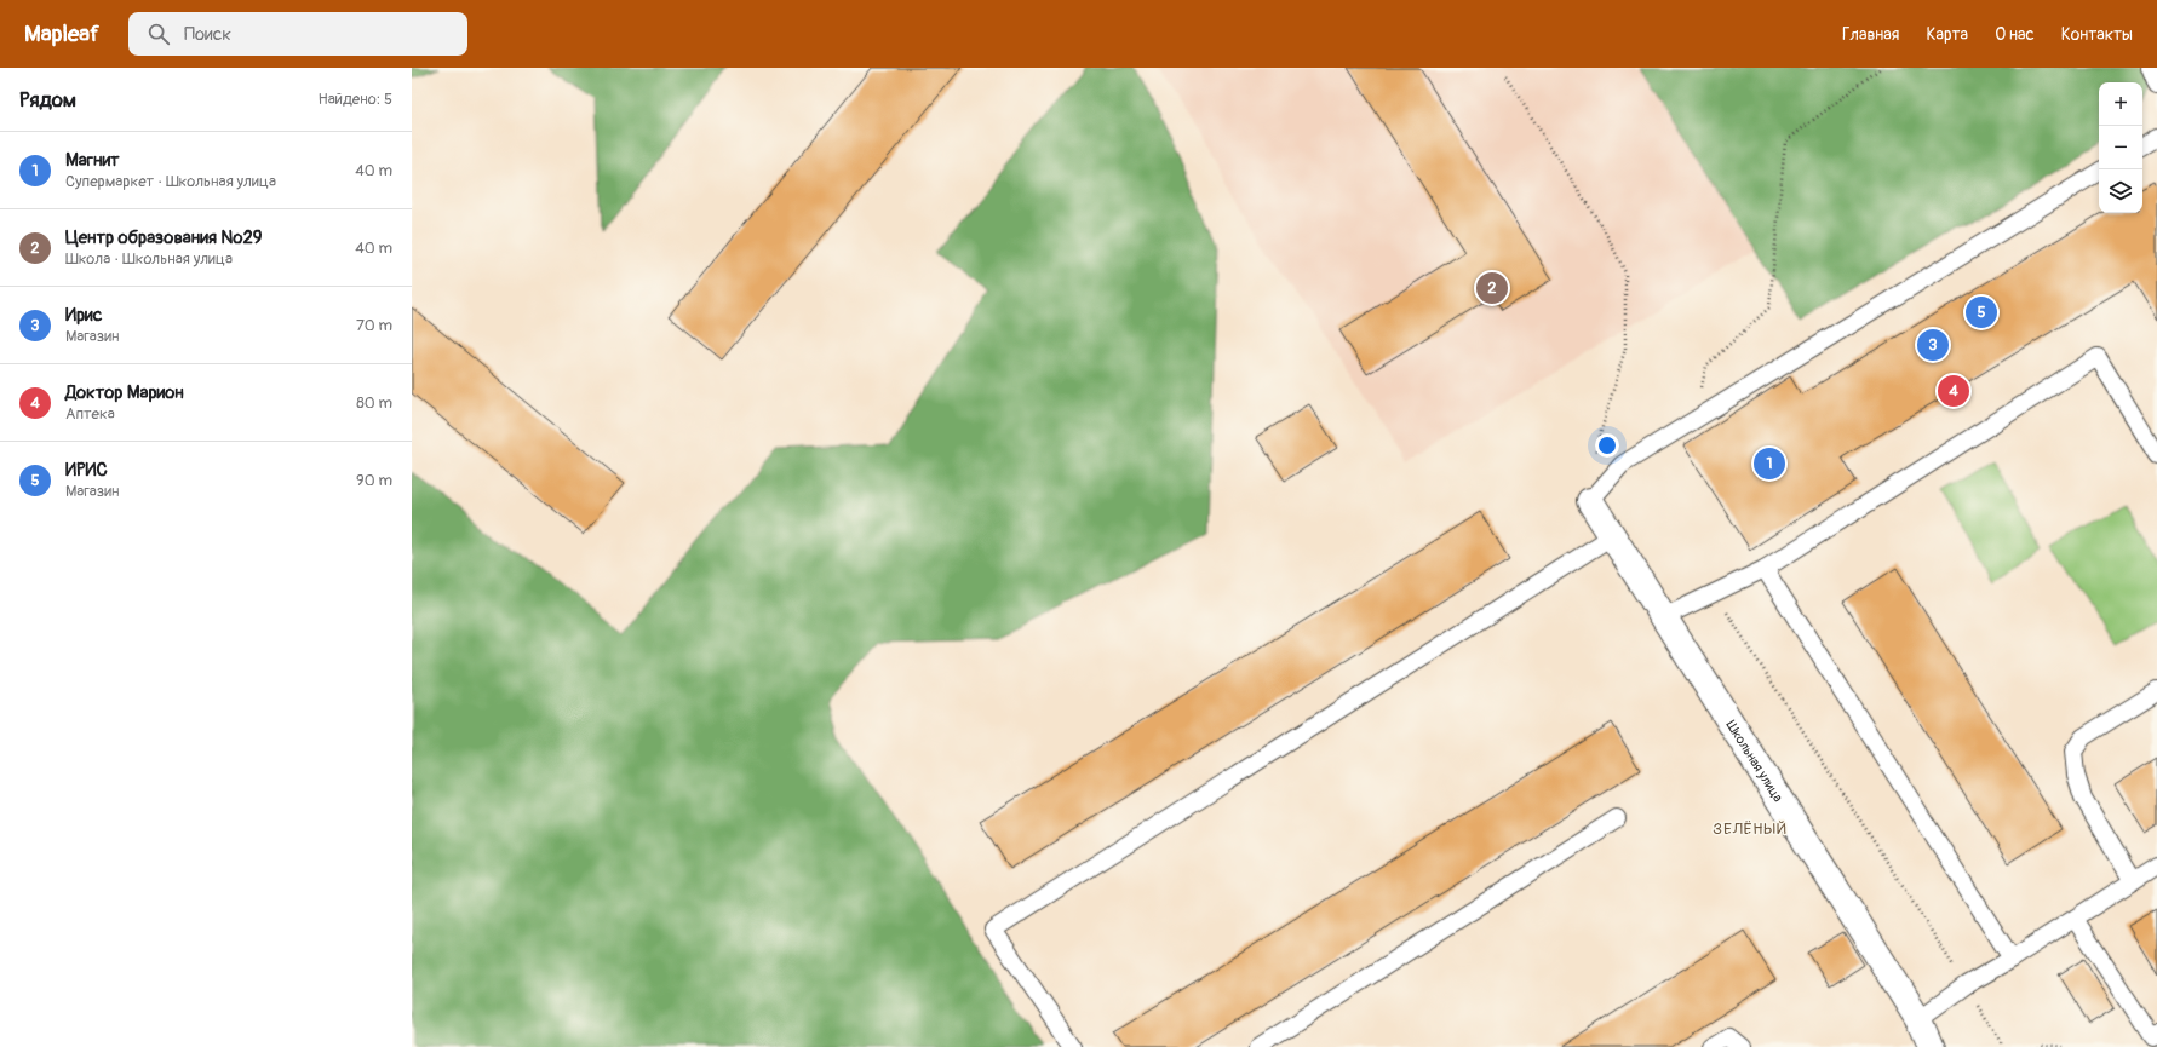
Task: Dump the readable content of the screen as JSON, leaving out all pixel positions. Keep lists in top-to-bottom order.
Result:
{
  "streets": {
    "street": ["Школьная улица"]
  },
  "districts": ["ЗЕЛЁНЫЙ"],
  "page": {
    "header": "Mapleaf",
    "search": "Поиск",
    "nav": [
      "Главная",
      "Карта",
      "О нас",
      "Контакты"
    ],
    "heading": ["Рядом", "Найдено: 5"],
    "map_buttons": ["+", "−"],
    "list": [
      {
        "mark": "1",
        "name": "Магнит",
        "note": "Супермаркет · Школьная улица",
        "value": "40 m"
      },
      {
        "mark": "2",
        "name": "Центр образования №29",
        "note": "Школа · Школьная улица",
        "value": "40 m"
      },
      {
        "mark": "3",
        "name": "Ирис",
        "note": "Магазин",
        "value": "70 m"
      },
      {
        "mark": "4",
        "name": "Доктор Марион",
        "note": "Аптека",
        "value": "80 m"
      },
      {
        "mark": "5",
        "name": "ИРИС",
        "note": "Магазин",
        "value": "90 m"
      }
    ],
    "pins": [
      "2",
      "5",
      "3",
      "4",
      "1"
    ]
  }
}
